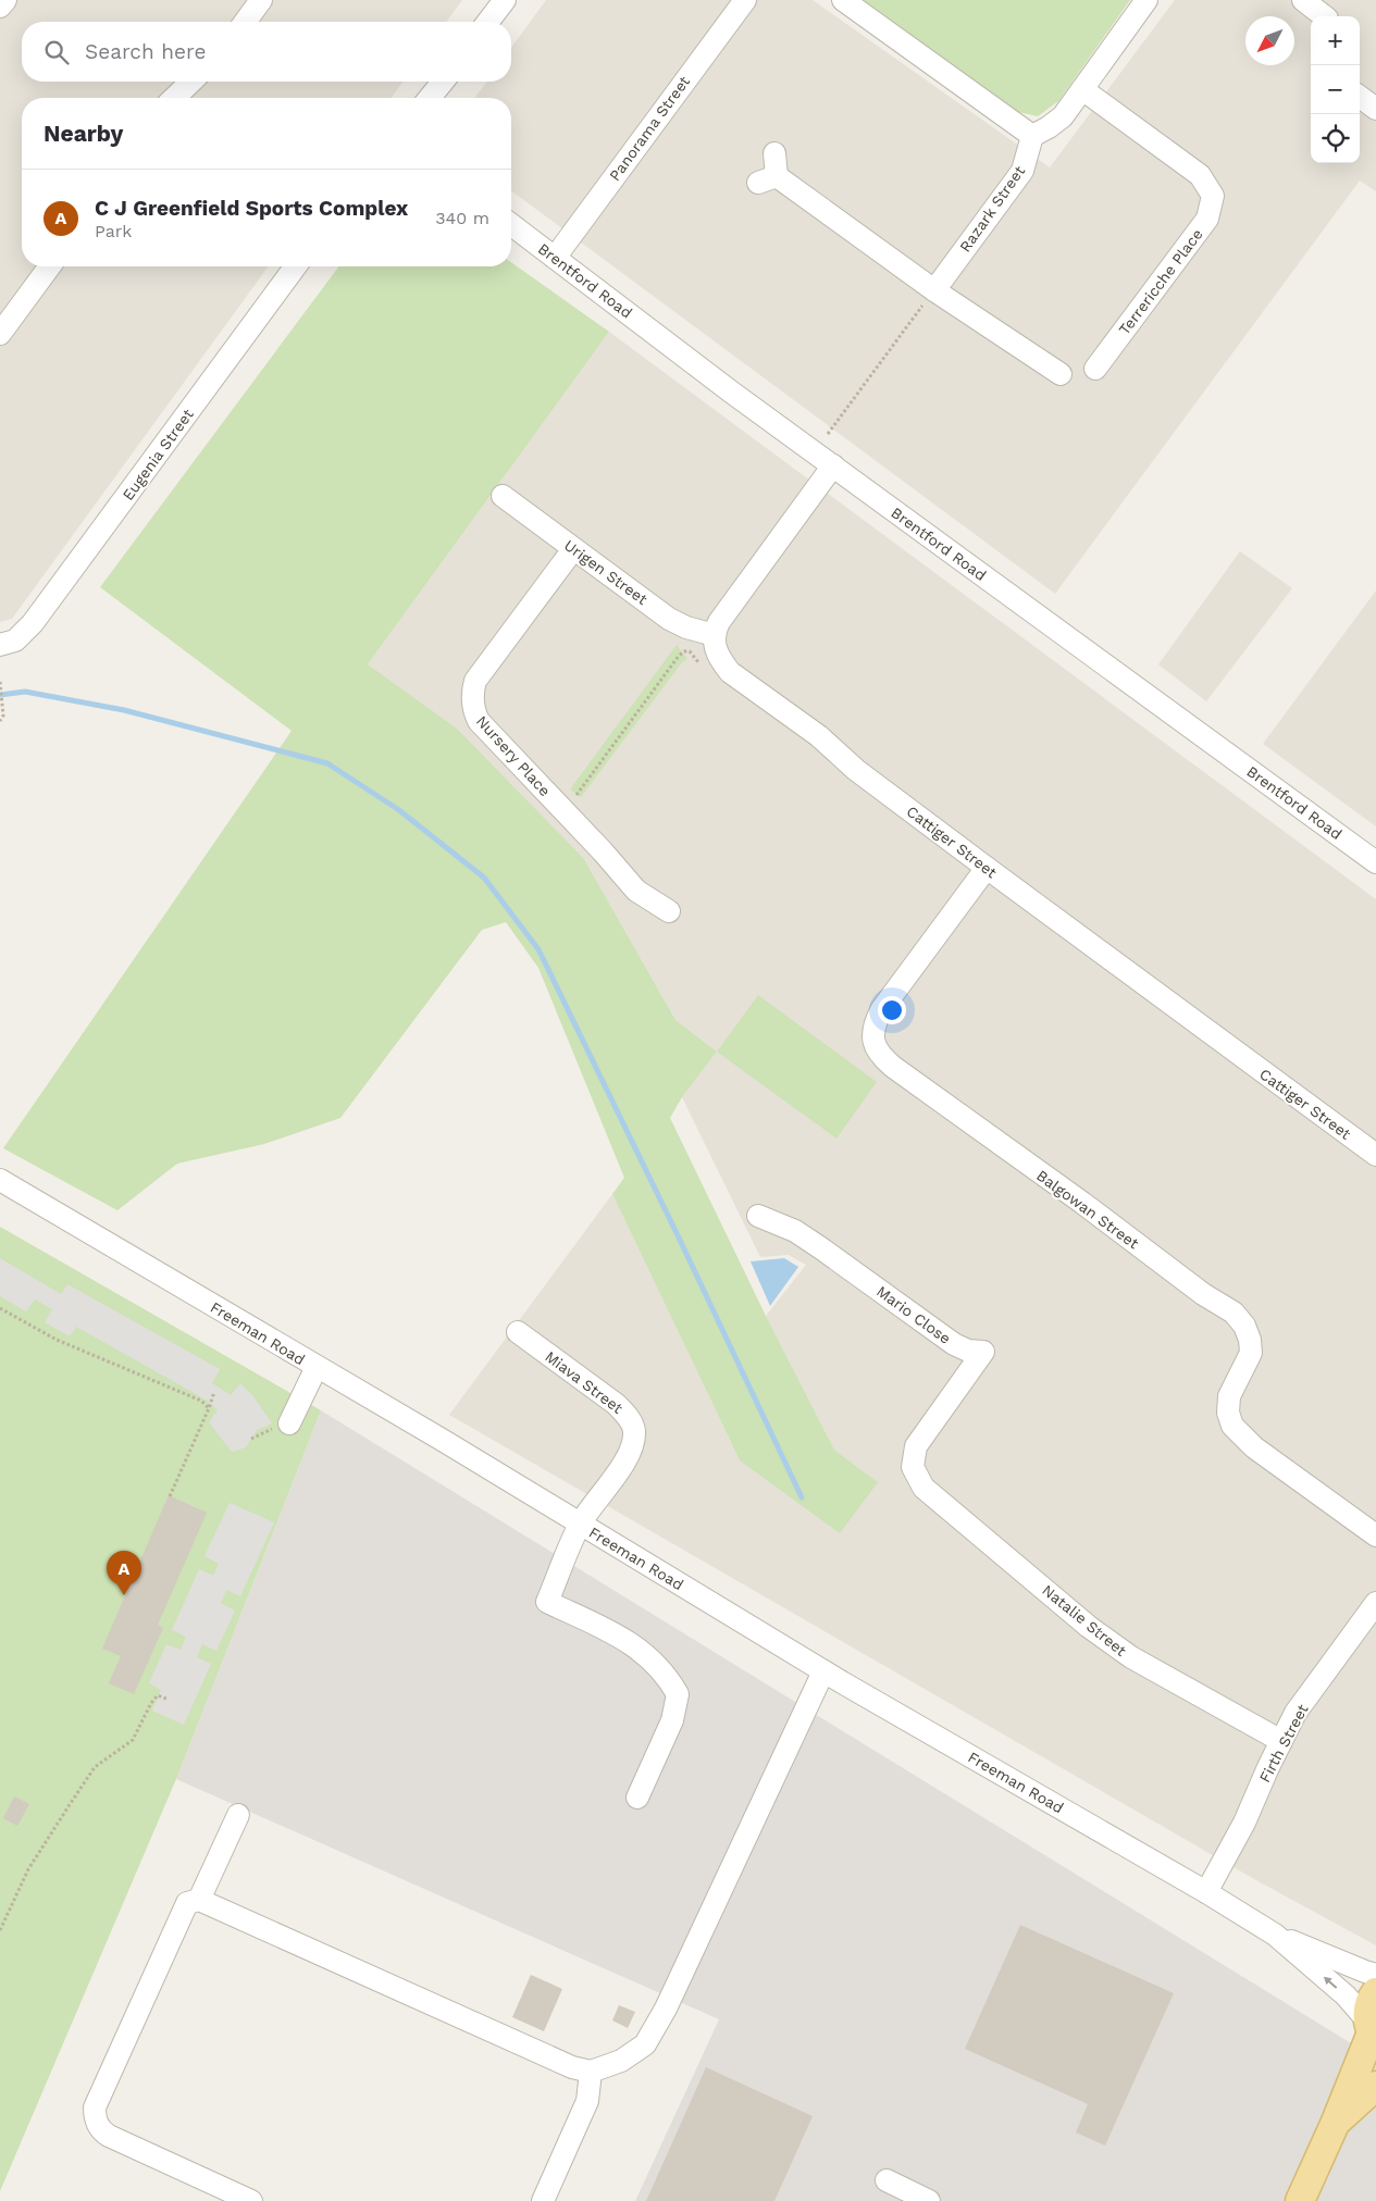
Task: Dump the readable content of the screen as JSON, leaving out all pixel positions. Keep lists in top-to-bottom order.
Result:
{
  "streets": {
    "street": [
      "Panorama Street",
      "Razark Street",
      "Brentford Road",
      "Terrericche Place",
      "Eugenia Street",
      "Urigen Street",
      "Nursery Place",
      "Cattiger Street",
      "Balgowan Street",
      "Mario Close",
      "Freeman Road",
      "Miava Street",
      "Natalie Street",
      "Firth Street"
    ]
  },
  "crossings": [
    ["Panorama Street", "Brentford Road"],
    ["Urigen Street", "Nursery Place"],
    ["Cattiger Street", "Balgowan Street"],
    ["Mario Close", "Natalie Street"],
    ["Freeman Road", "Miava Street"],
    ["Freeman Road", "Firth Street"],
    ["Natalie Street", "Firth Street"]
  ],
  "north": "bottom left",
  "page": {
    "map_buttons": ["+", "−"],
    "search": "Search here",
    "heading": "Nearby",
    "list": [
      {
        "mark": "A",
        "name": "C J Greenfield Sports Complex",
        "note": "Park",
        "value": "340 m"
      }
    ],
    "pins": "A"
  }
}
